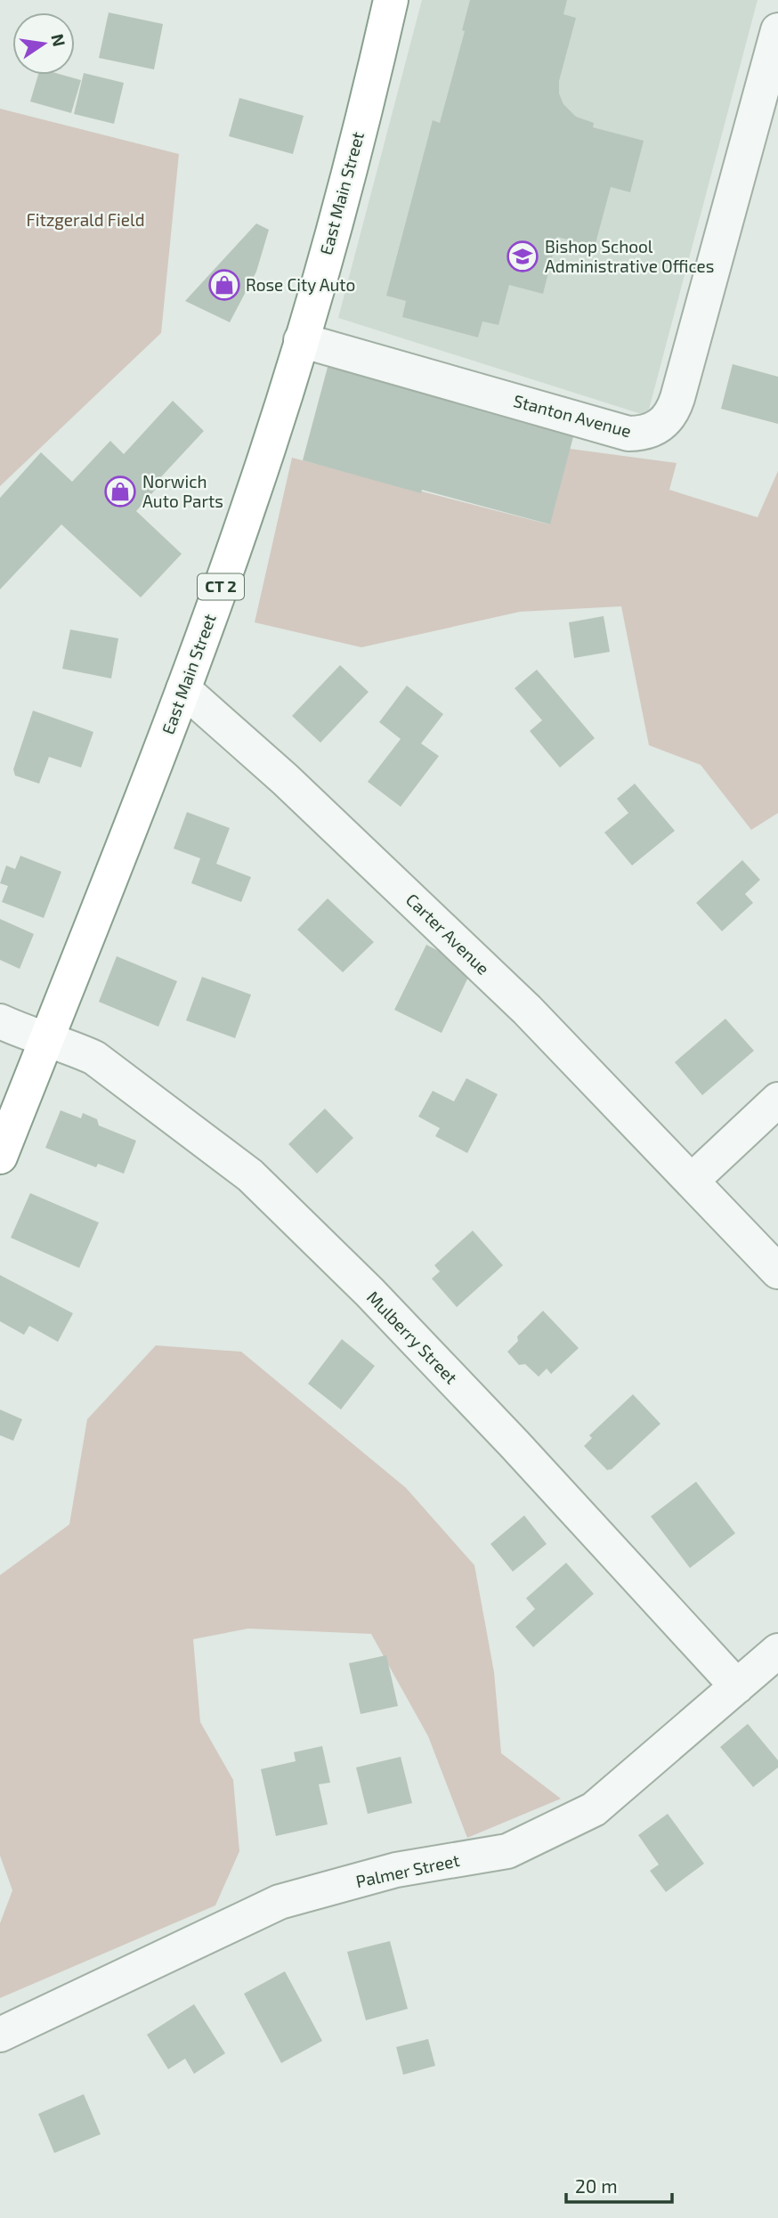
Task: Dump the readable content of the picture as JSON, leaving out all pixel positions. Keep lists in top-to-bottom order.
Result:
{
  "streets": {
    "highway": ["East Main Street", "CT 2"],
    "street": [
      "Stanton Avenue",
      "Carter Avenue",
      "Mulberry Street",
      "Palmer Street"
    ]
  },
  "crossings": [
    ["East Main Street", "Stanton Avenue"],
    ["East Main Street", "Carter Avenue"],
    ["East Main Street", "Mulberry Street"],
    ["Mulberry Street", "Palmer Street"]
  ],
  "parks": ["Fitzgerald Field"],
  "places": {
    "school or university": ["Bishop School Administrative Offices"],
    "shop": ["Rose City Auto", "Norwich Auto Parts"]
  },
  "scale_bar": "20 m",
  "north": "right"
}
